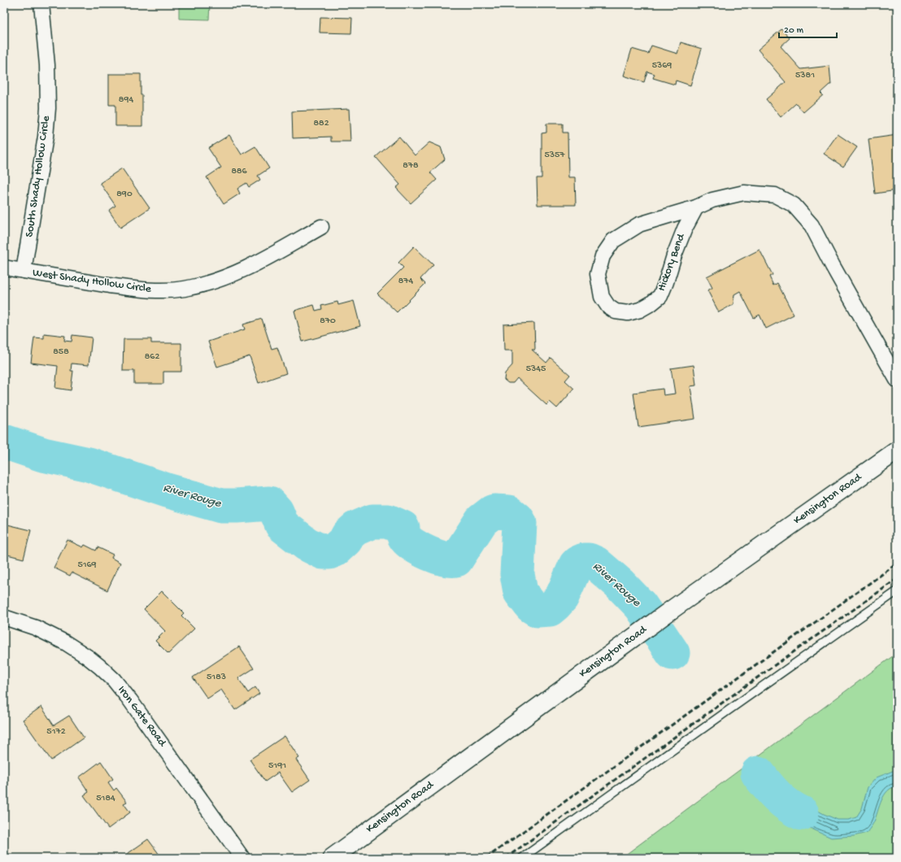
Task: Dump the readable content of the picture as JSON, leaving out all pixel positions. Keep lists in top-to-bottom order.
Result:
{
  "streets": {
    "street": [
      "South Shady Hollow Circle",
      "Hickory Bend",
      "West Shady Hollow Circle",
      "Kensington Road",
      "Iron Gate Road"
    ]
  },
  "crossings": [
    ["South Shady Hollow Circle", "West Shady Hollow Circle"]
  ],
  "water": ["River Rouge"],
  "house_numbers": [
    "5369",
    "5381",
    "894",
    "882",
    "5357",
    "878",
    "886",
    "890",
    "874",
    "870",
    "858",
    "862",
    "5345",
    "5169",
    "5183",
    "5172",
    "5191",
    "5184"
  ],
  "scale_bar": "20 m"
}
